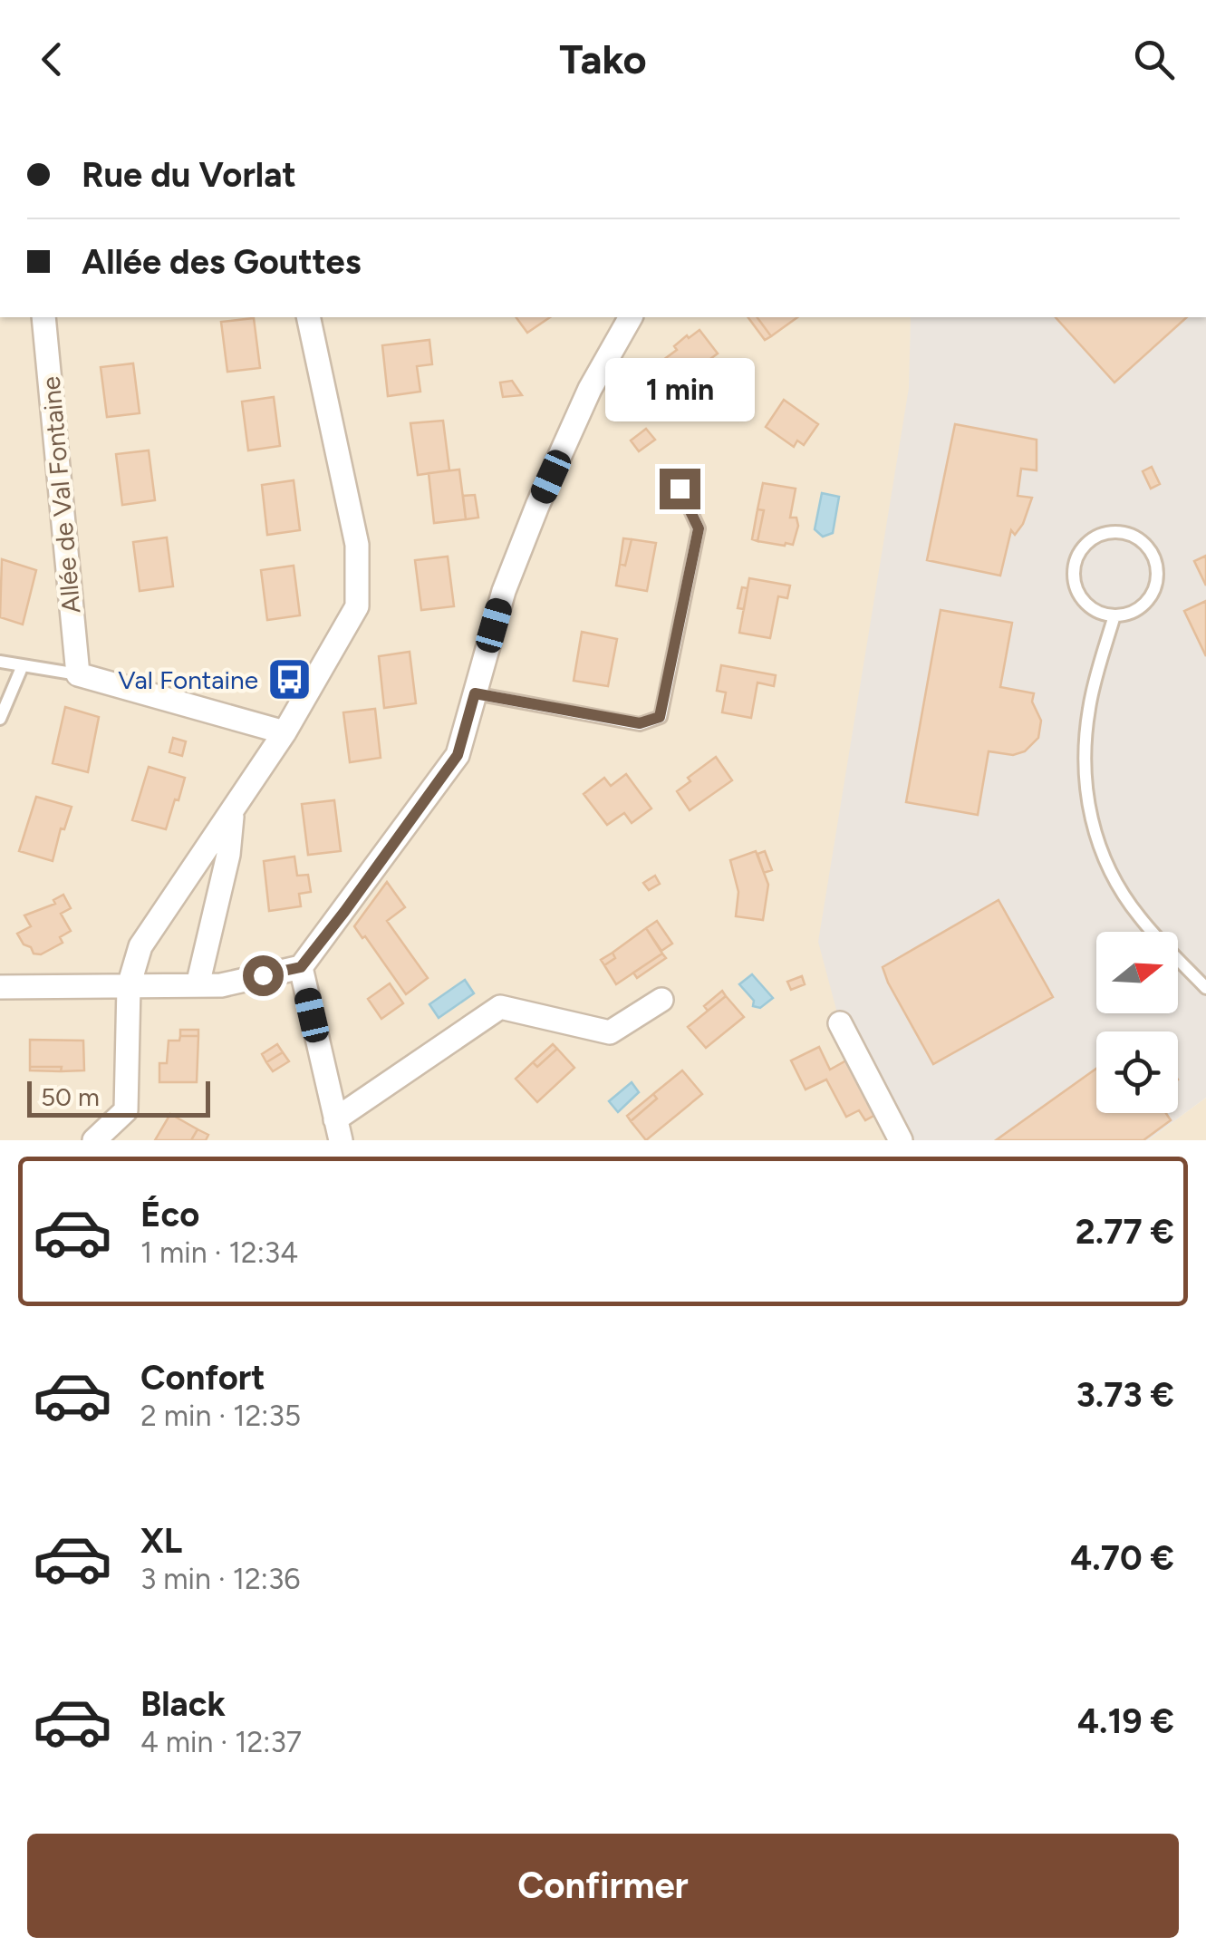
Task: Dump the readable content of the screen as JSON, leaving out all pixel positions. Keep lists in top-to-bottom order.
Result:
{
  "streets": {
    "street": ["Allée de Val Fontaine"]
  },
  "places": {
    "bus stop": ["Val Fontaine"]
  },
  "scale_bar": "50 m",
  "north": "right",
  "page": {
    "header": "Tako",
    "banner": ["Rue du Vorlat", "Allée des Gouttes"],
    "bubble": "1 min",
    "scale": "50 m",
    "list": [
      {
        "name": "Éco",
        "note": "1 min · 12:34",
        "value": "2.77 €"
      },
      {
        "name": "Confort",
        "note": "2 min · 12:35",
        "value": "3.73 €"
      },
      {
        "name": "XL",
        "note": "3 min · 12:36",
        "value": "4.70 €"
      },
      {
        "name": "Black",
        "note": "4 min · 12:37",
        "value": "4.19 €"
      }
    ],
    "buttons": "Confirmer"
  }
}
